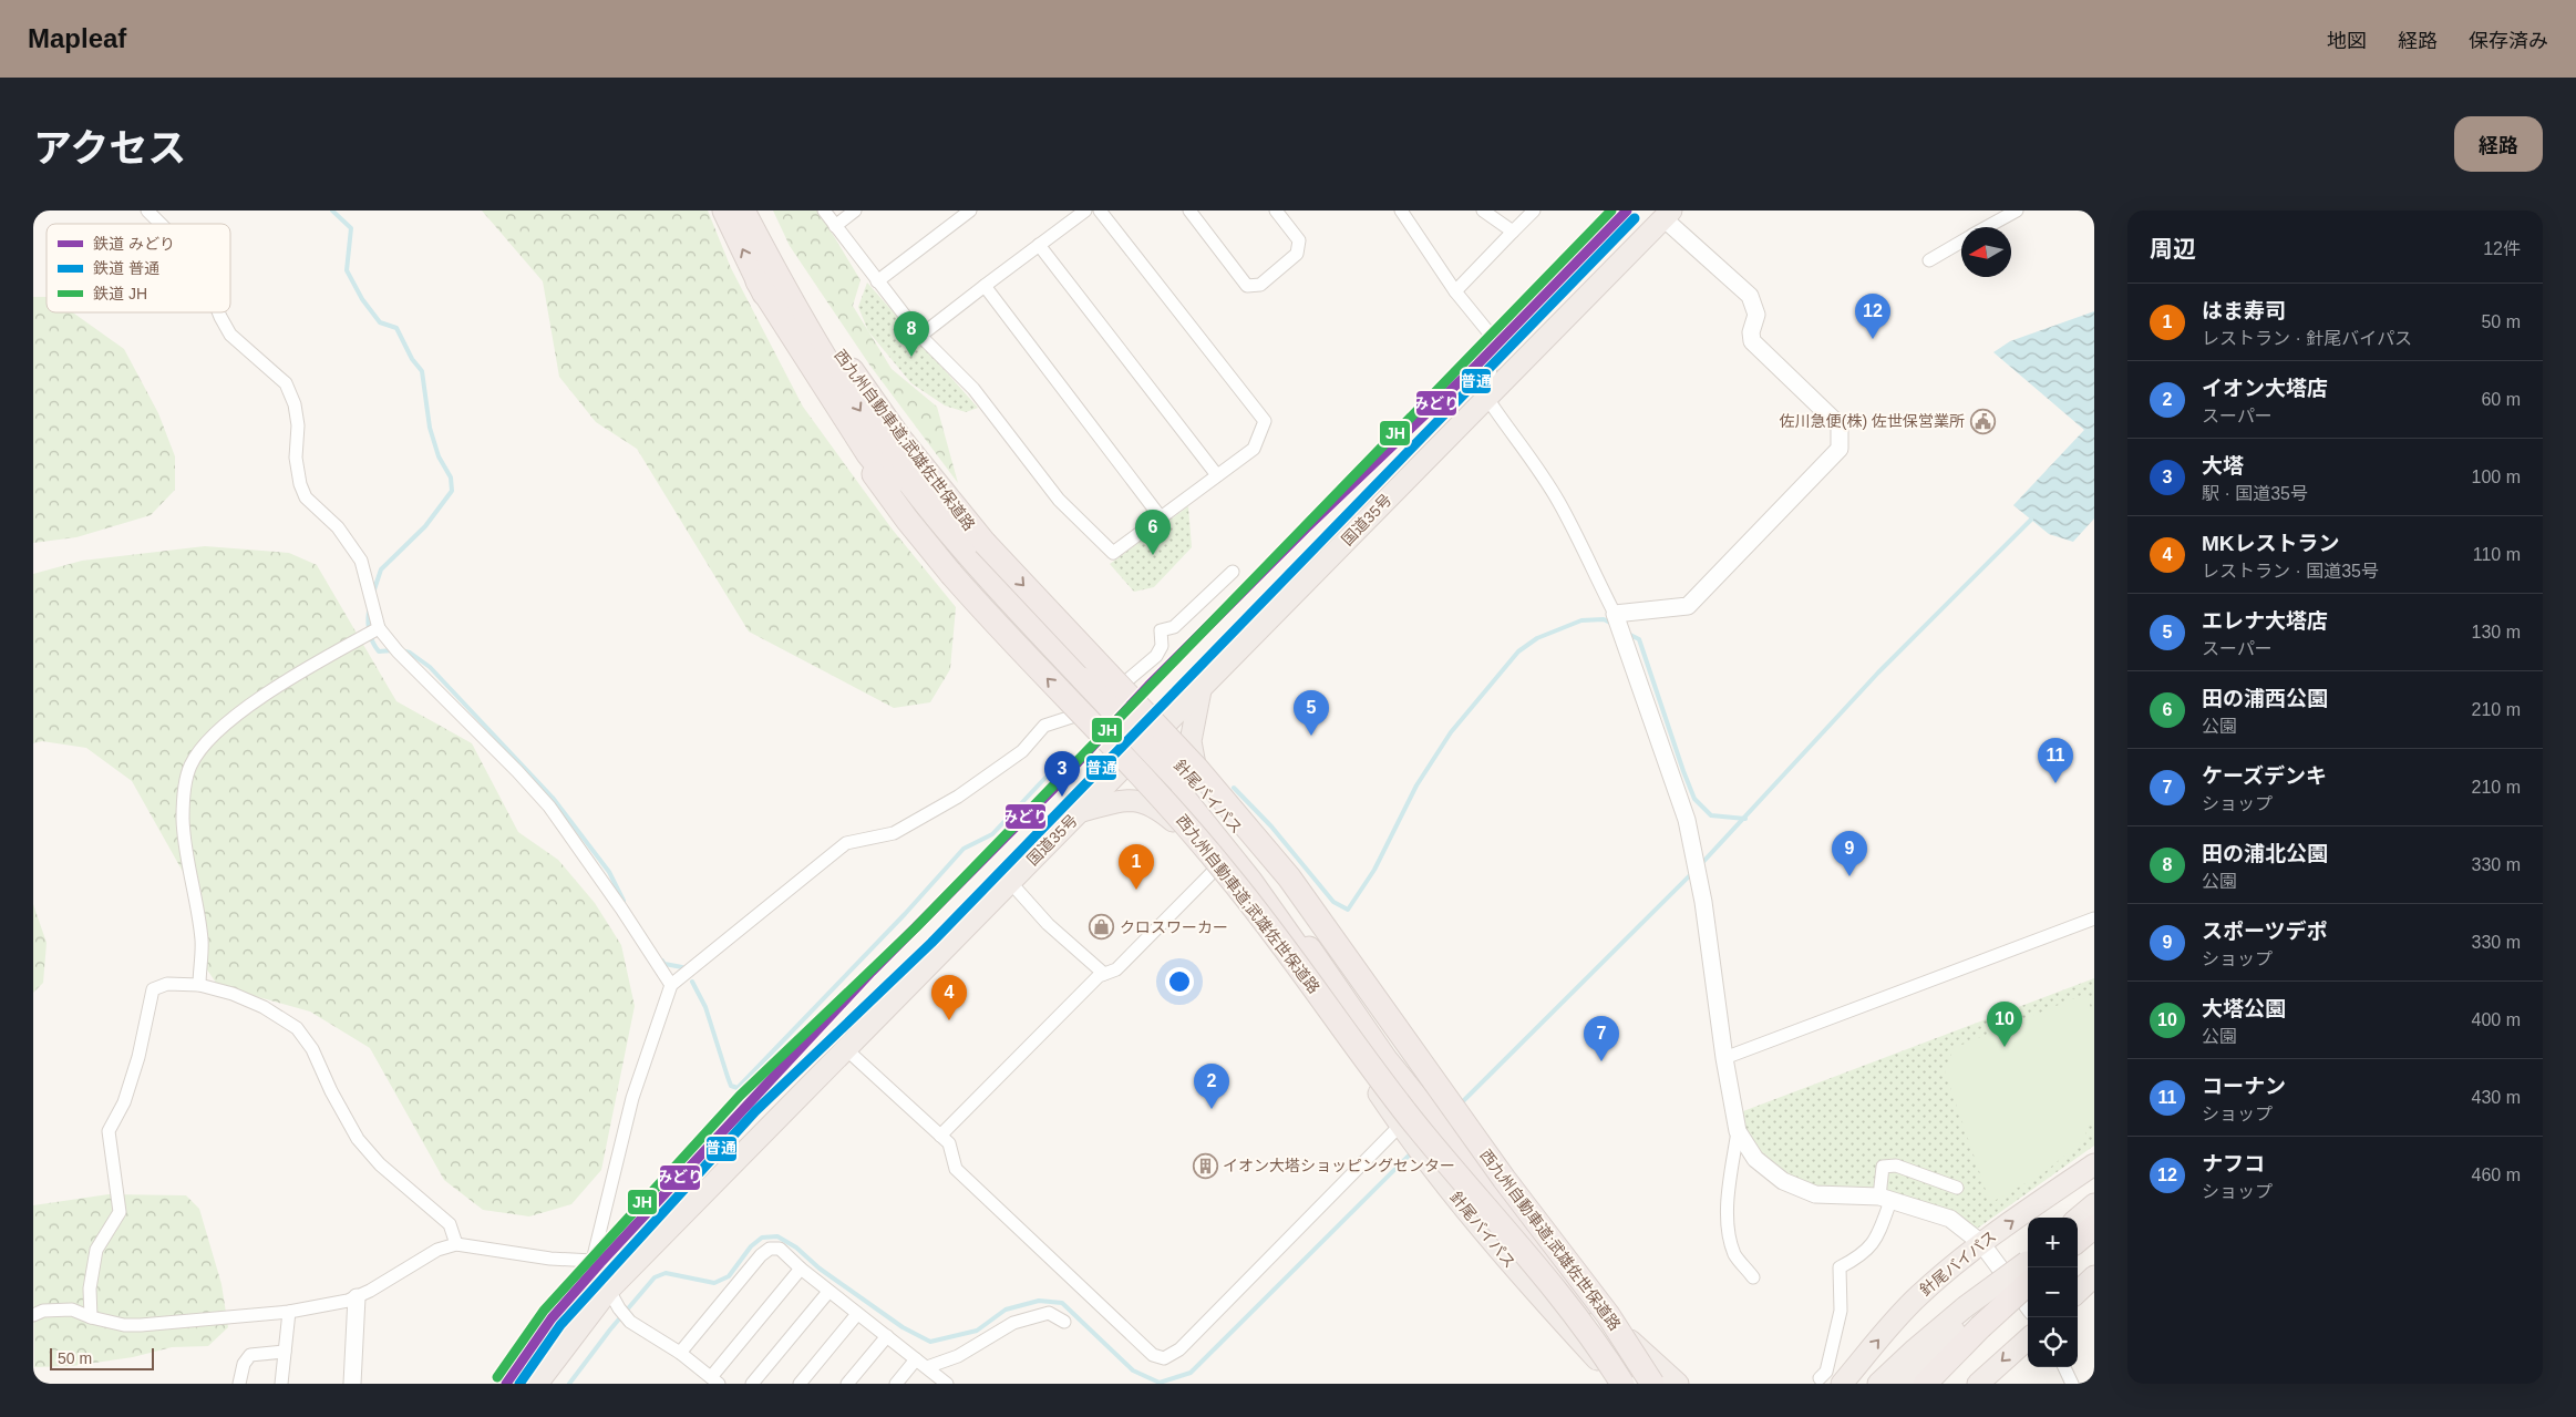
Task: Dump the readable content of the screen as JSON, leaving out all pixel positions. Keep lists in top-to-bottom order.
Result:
{
  "streets": {
    "highway": ["西九州自動車道;武雄佐世保道路", "国道35号", "針尾バイパス"]
  },
  "crossings": [
    ["国道35号", "針尾バイパス"]
  ],
  "places": {
    "public building": ["佐川急便(株) 佐世保営業所"],
    "shop": ["クロスワーカー"],
    "building": ["イオン大塔ショッピングセンター"]
  },
  "lines": ["rail line みどり", "rail line JH", "rail line 普通"],
  "legend": ["鉄道 みどり", "鉄道 普通", "鉄道 JH"],
  "scale_bar": "50 m",
  "north": "left",
  "page": {
    "header": "Mapleaf",
    "nav": ["地図", "経路", "保存済み"],
    "title": "アクセス",
    "buttons": "経路",
    "heading": ["周辺", "12件"],
    "list": [
      {
        "mark": "1",
        "name": "はま寿司",
        "note": "レストラン · 針尾バイパス",
        "value": "50 m"
      },
      {
        "mark": "2",
        "name": "イオン大塔店",
        "note": "スーパー",
        "value": "60 m"
      },
      {
        "mark": "3",
        "name": "大塔",
        "note": "駅 · 国道35号",
        "value": "100 m"
      },
      {
        "mark": "4",
        "name": "MKレストラン",
        "note": "レストラン · 国道35号",
        "value": "110 m"
      },
      {
        "mark": "5",
        "name": "エレナ大塔店",
        "note": "スーパー",
        "value": "130 m"
      },
      {
        "mark": "6",
        "name": "田の浦西公園",
        "note": "公園",
        "value": "210 m"
      },
      {
        "mark": "7",
        "name": "ケーズデンキ",
        "note": "ショップ",
        "value": "210 m"
      },
      {
        "mark": "8",
        "name": "田の浦北公園",
        "note": "公園",
        "value": "330 m"
      },
      {
        "mark": "9",
        "name": "スポーツデポ",
        "note": "ショップ",
        "value": "330 m"
      },
      {
        "mark": "10",
        "name": "大塔公園",
        "note": "公園",
        "value": "400 m"
      },
      {
        "mark": "11",
        "name": "コーナン",
        "note": "ショップ",
        "value": "430 m"
      },
      {
        "mark": "12",
        "name": "ナフコ",
        "note": "ショップ",
        "value": "460 m"
      }
    ],
    "pins": [
      "12",
      "8",
      "6",
      "5",
      "11",
      "3",
      "9",
      "1",
      "4",
      "10",
      "7",
      "2"
    ],
    "map_buttons": ["+", "−"],
    "scale": "50 m"
  }
}
